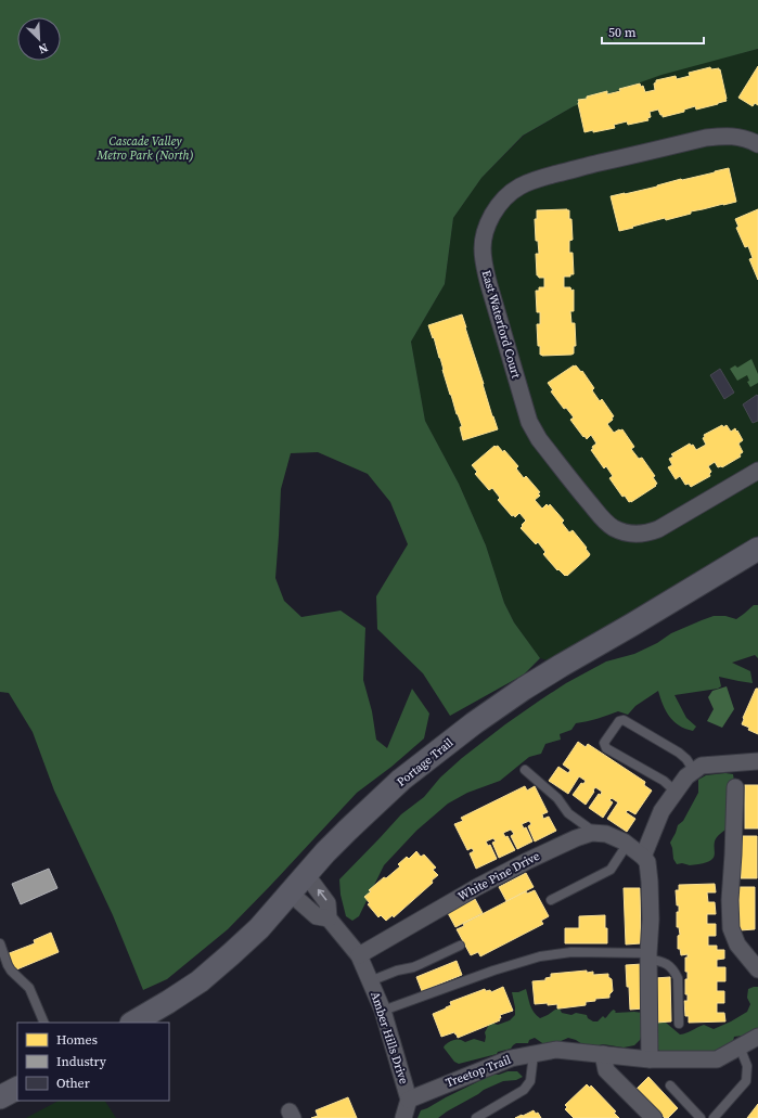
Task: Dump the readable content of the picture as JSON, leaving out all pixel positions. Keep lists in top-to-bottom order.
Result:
{
  "streets": {
    "main road": ["Portage Trail"],
    "street": [
      "East Waterford Court",
      "White Pine Drive",
      "Amber Hills Drive",
      "Treetop Trail"
    ]
  },
  "crossings": [
    ["Portage Trail", "Amber Hills Drive"],
    ["White Pine Drive", "Amber Hills Drive"],
    ["Amber Hills Drive", "Treetop Trail"]
  ],
  "parks": ["Cascade Valley Metro Park (North)"],
  "legend": ["Homes", "Industry", "Other"],
  "scale_bar": "50 m",
  "north": "bottom right"
}
